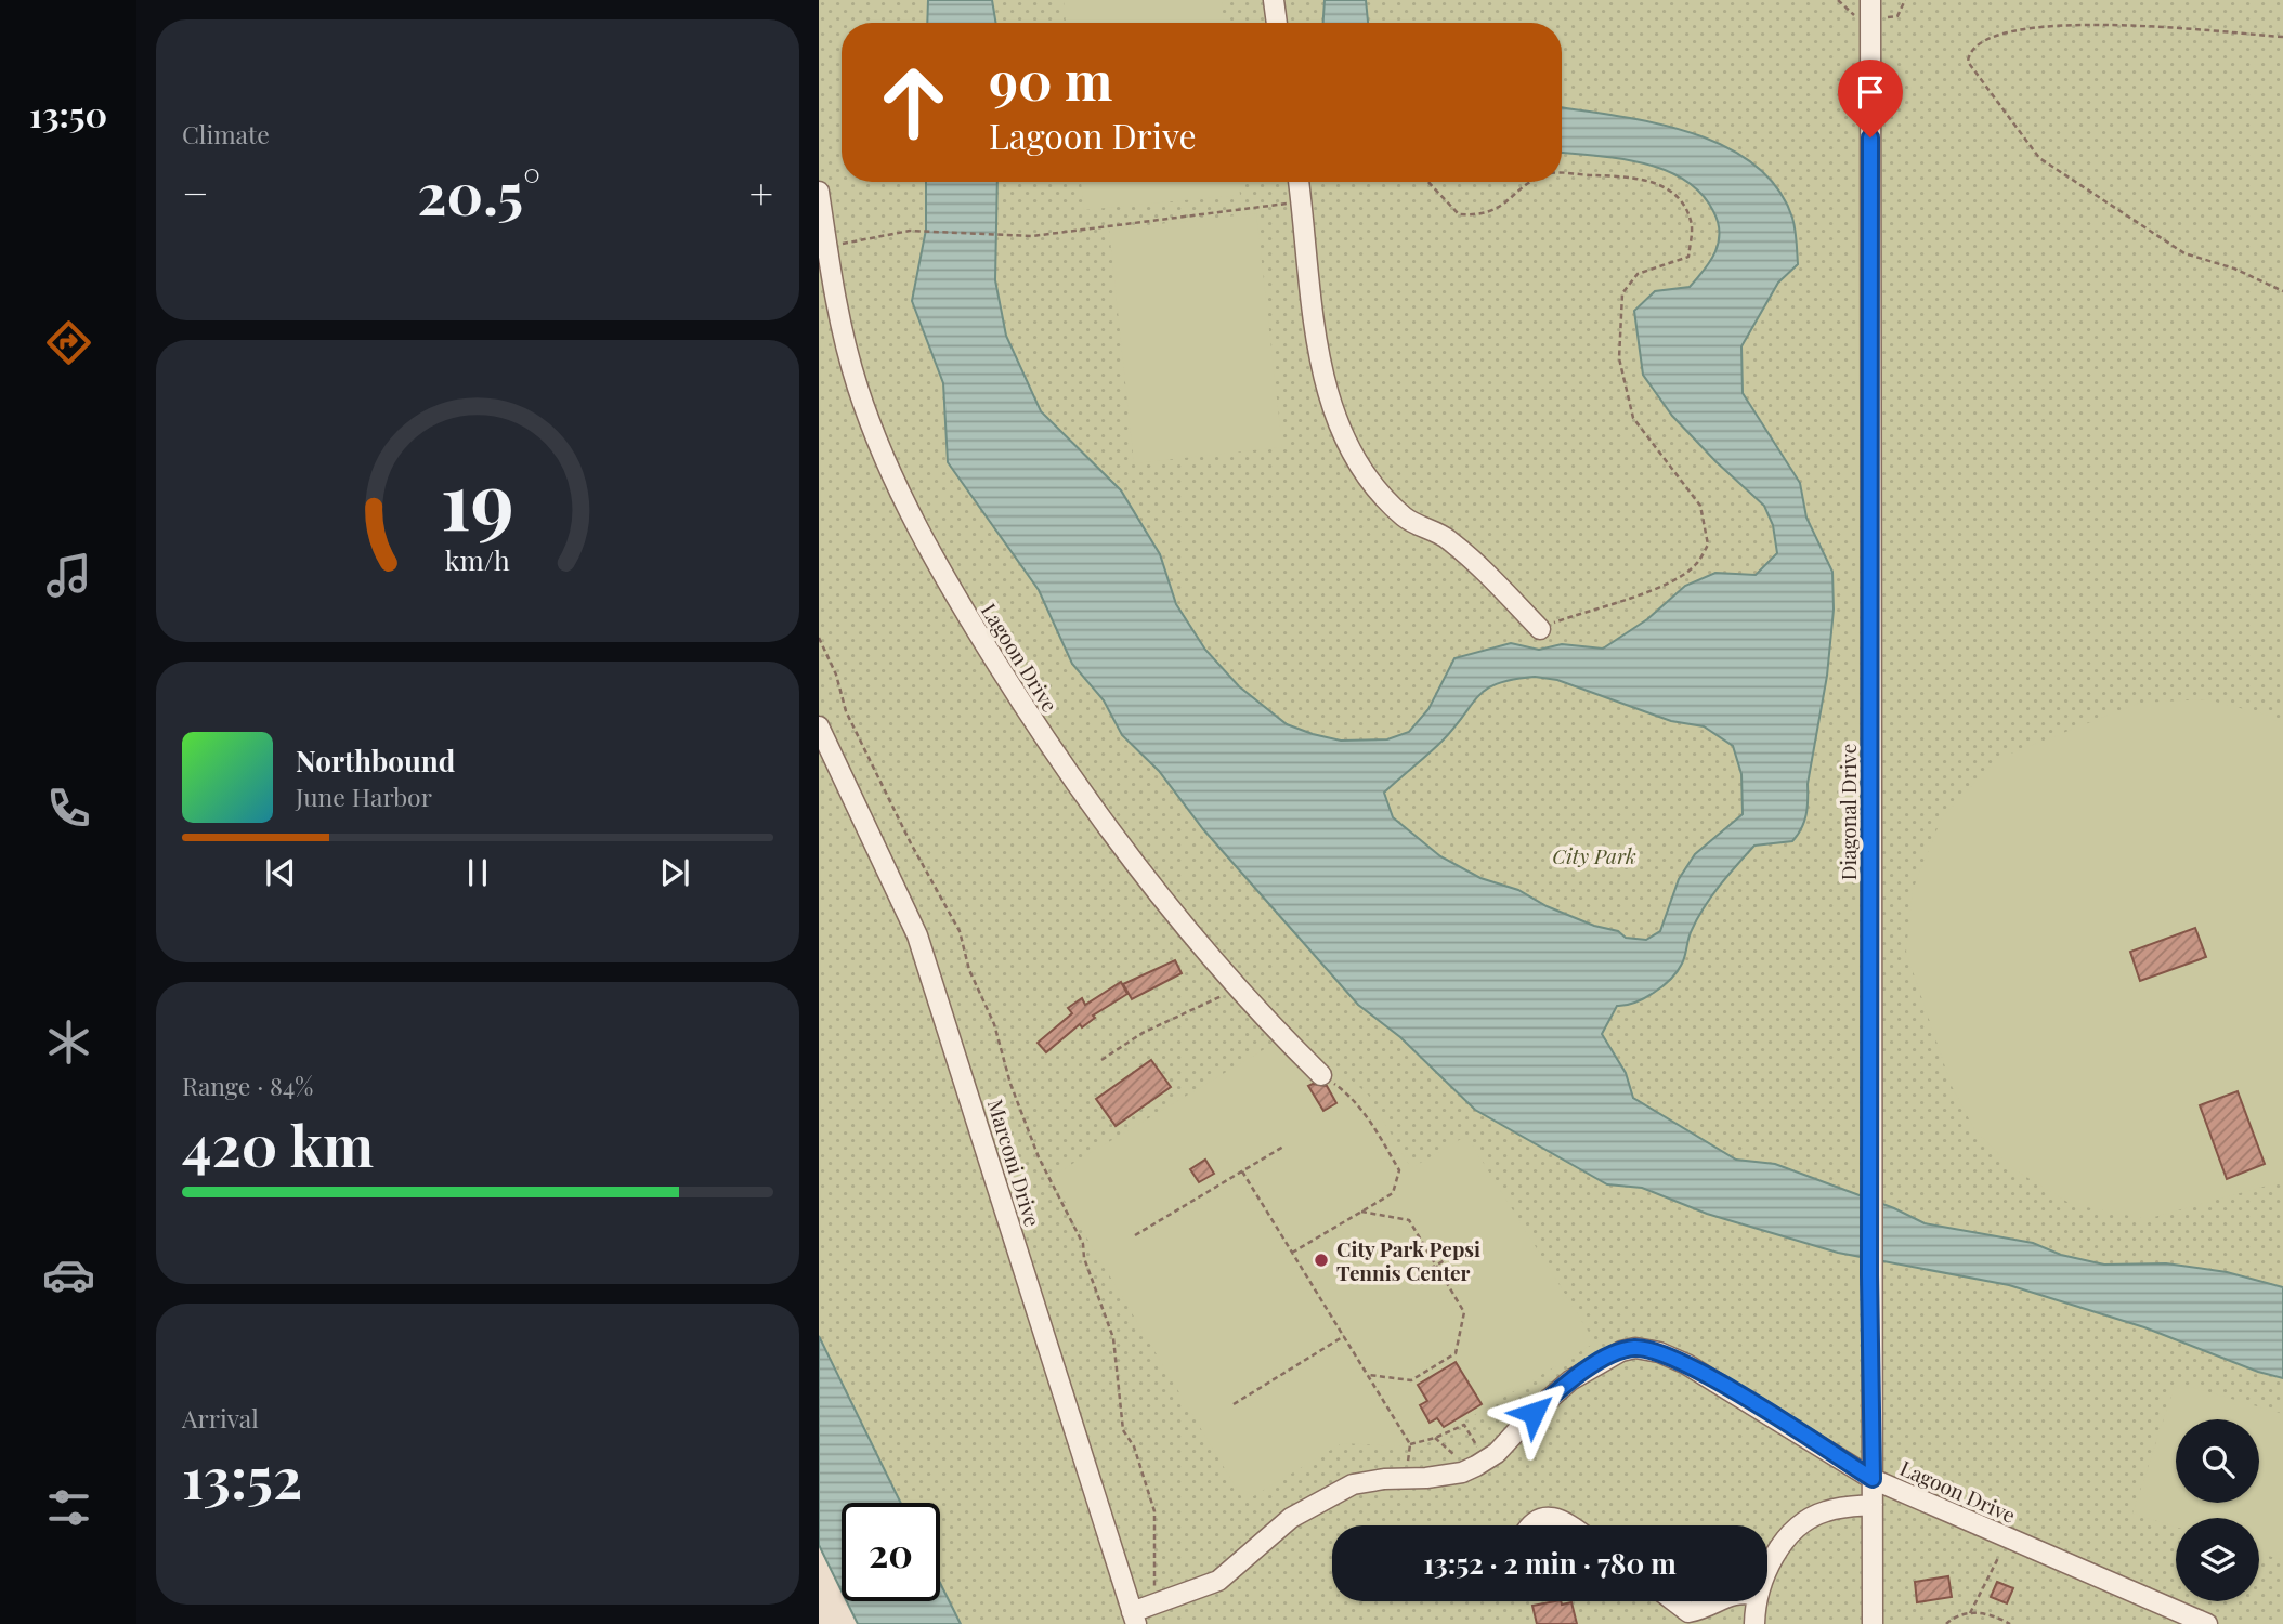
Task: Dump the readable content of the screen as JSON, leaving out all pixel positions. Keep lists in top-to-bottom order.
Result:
{
  "streets": {
    "street": ["Lagoon Drive", "Diagonal Drive", "Marconi Drive"]
  },
  "crossings": [
    ["Lagoon Drive", "Diagonal Drive"],
    ["Lagoon Drive", "Marconi Drive"]
  ],
  "parks": ["City Park"],
  "places": ["City Park Pepsi Tennis Center"],
  "page": {
    "tabs": "13:50",
    "tile": [
      "Climate",
      ["Range · 84%", "420 km"],
      ["Arrival", "13:52"]
    ],
    "turn": ["90 m", "Lagoon Drive"],
    "heat": ["−", "20.5°", "+"],
    "song": ["Northbound", "June Harbor"],
    "limit": "20",
    "trip": "13:52 · 2 min · 780 m",
    "gauge": ["19", "km/h"]
  }
}
